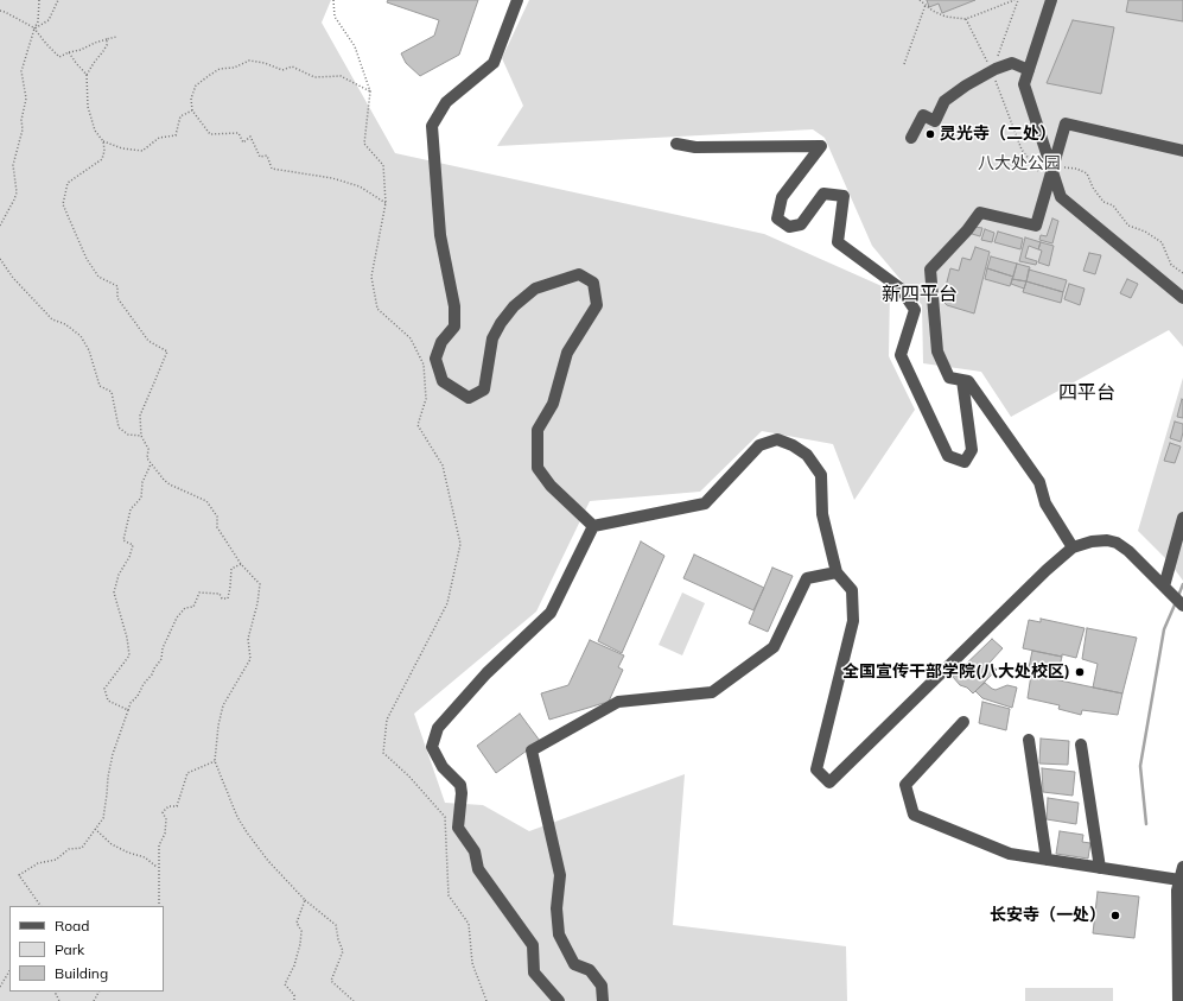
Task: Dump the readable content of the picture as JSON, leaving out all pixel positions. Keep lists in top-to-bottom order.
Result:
{
  "districts": ["新四平台", "四平台"],
  "parks": ["八大处公园"],
  "places": ["灵光寺（二处）", "全国宣传干部学院(八大处校区)", "长安寺（一处）"],
  "legend": ["Road", "Park", "Building"]
}
